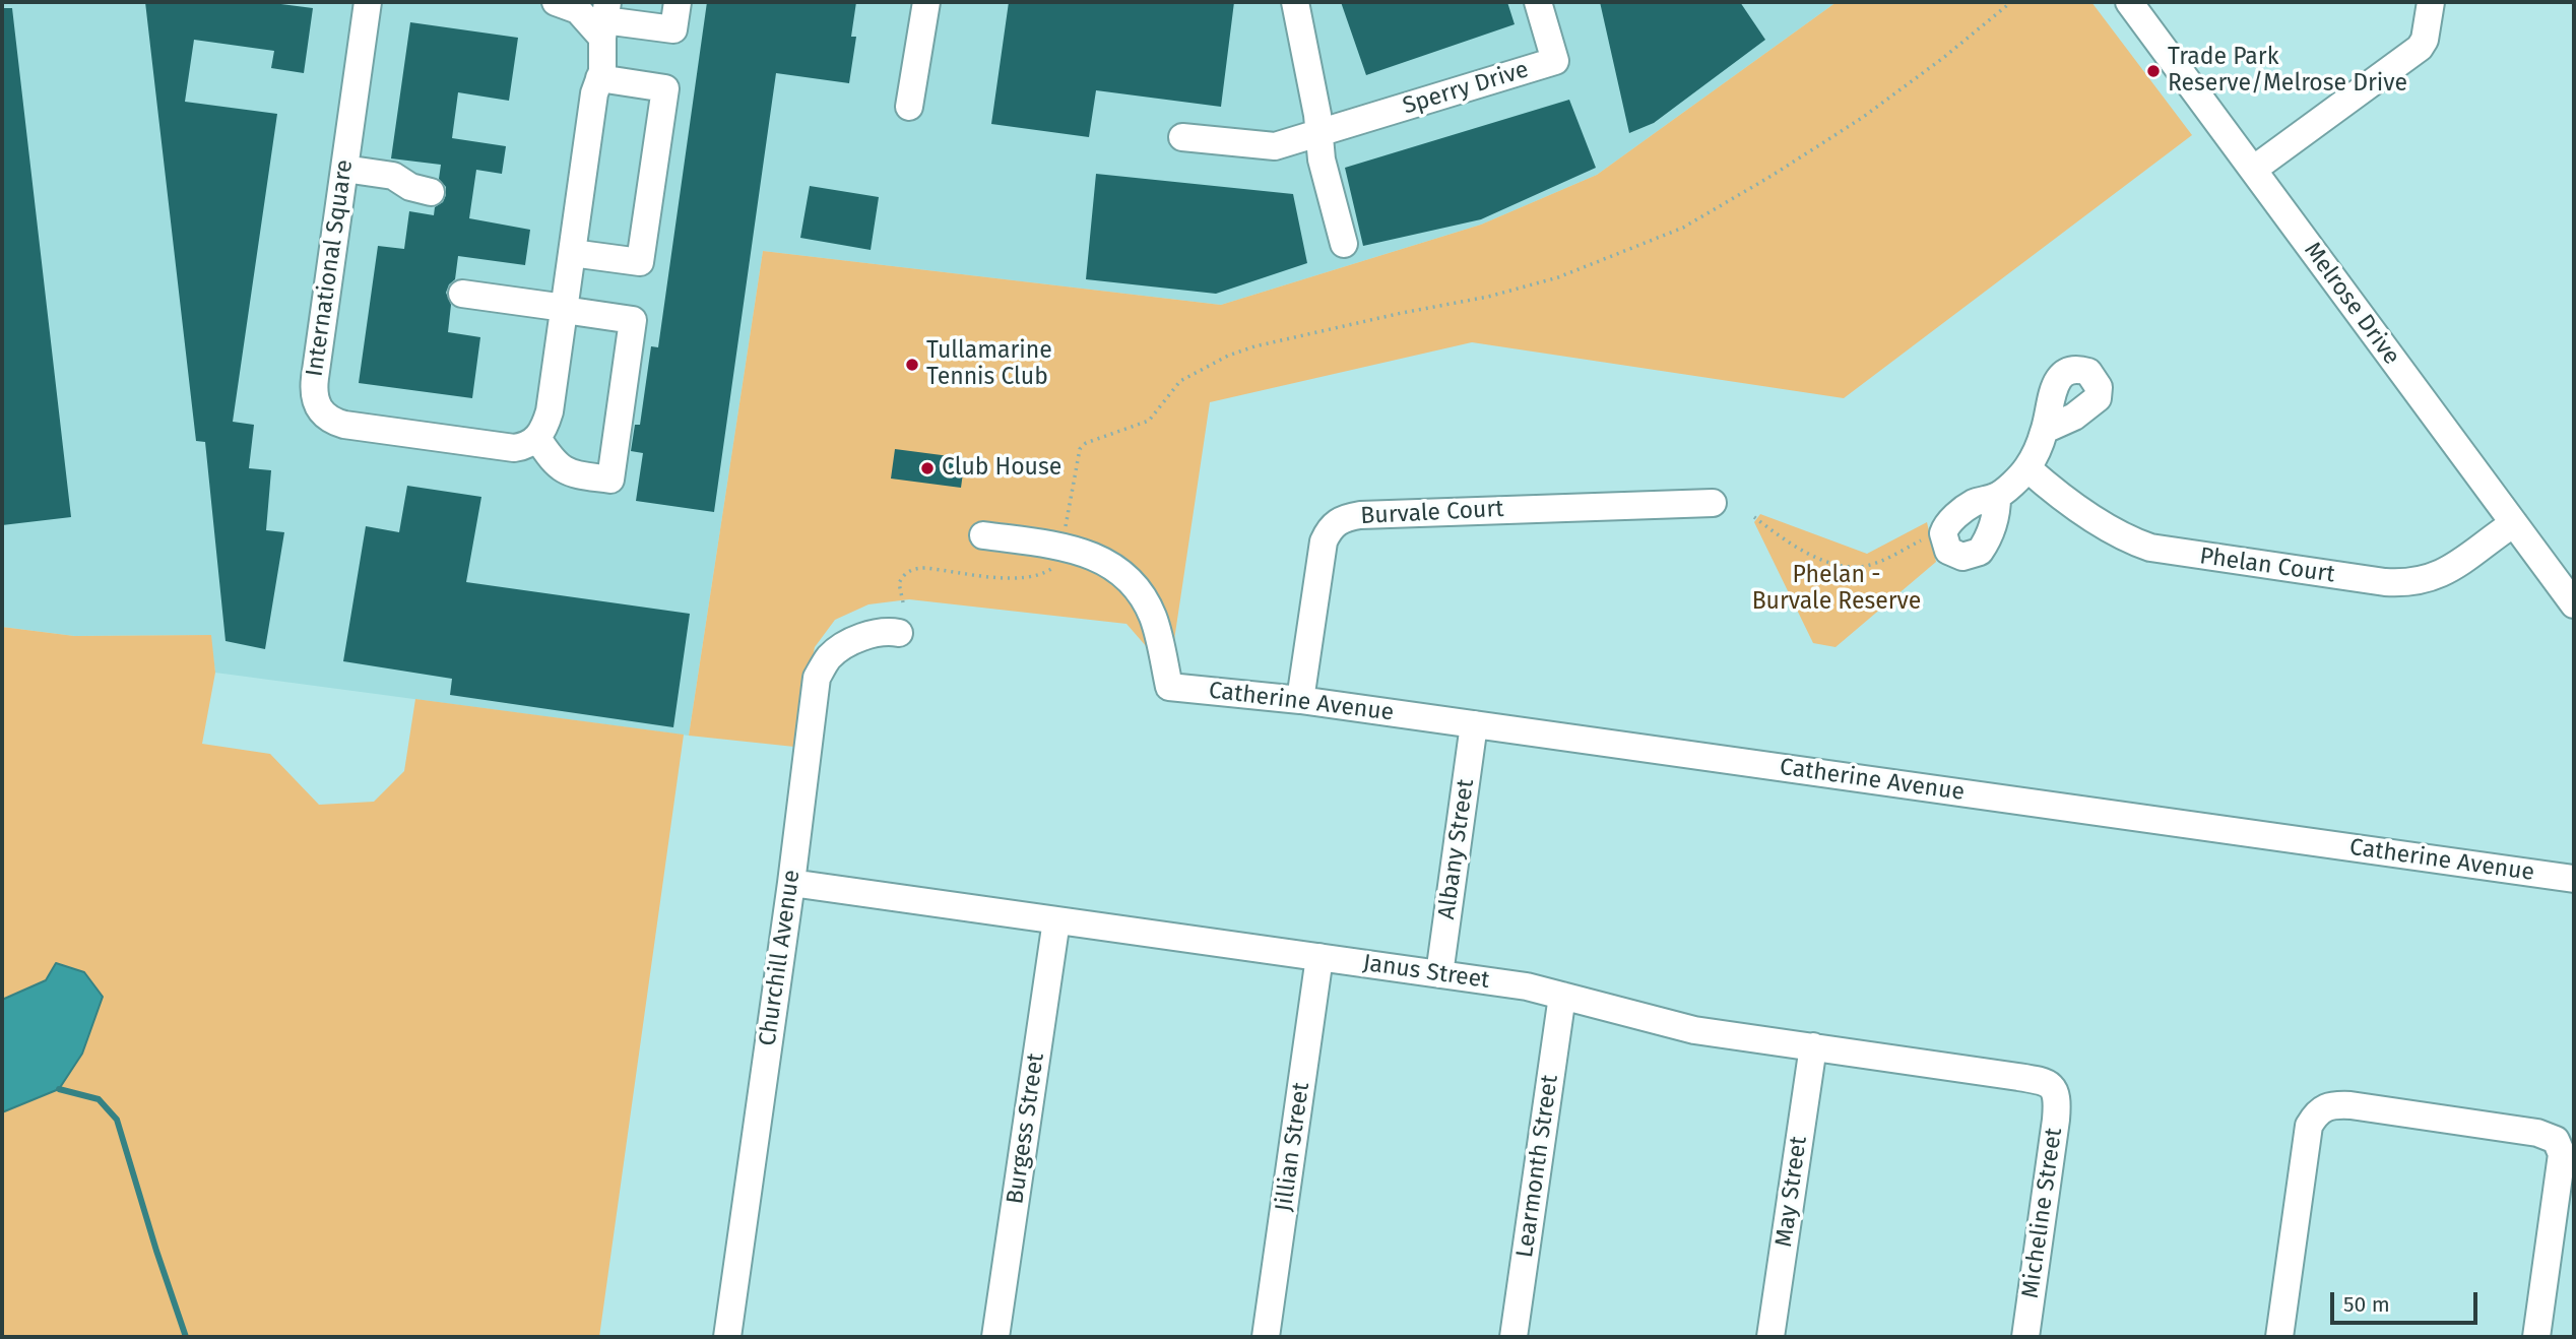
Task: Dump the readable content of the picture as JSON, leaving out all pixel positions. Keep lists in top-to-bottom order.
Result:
{
  "streets": {
    "street": [
      "Sperry Drive",
      "International Square",
      "Melrose Drive",
      "Burvale Court",
      "Phelan Court",
      "Catherine Avenue",
      "Albany Street",
      "Churchill Avenue",
      "Janus Street",
      "Burgess Street",
      "Jillian Street",
      "Learmonth Street",
      "May Street",
      "Micheline Street"
    ]
  },
  "crossings": [
    ["Melrose Drive", "Phelan Court"],
    ["Burvale Court", "Catherine Avenue"],
    ["Catherine Avenue", "Albany Street"],
    ["Albany Street", "Janus Street"],
    ["Churchill Avenue", "Janus Street"],
    ["Janus Street", "Burgess Street"],
    ["Janus Street", "Jillian Street"],
    ["Janus Street", "Learmonth Street"],
    ["Janus Street", "May Street"],
    ["Janus Street", "Micheline Street"]
  ],
  "parks": ["Phelan - Burvale Reserve"],
  "places": ["Trade Park Reserve/Melrose Drive", "Tullamarine Tennis Club", "Club House"],
  "scale_bar": "50 m"
}
